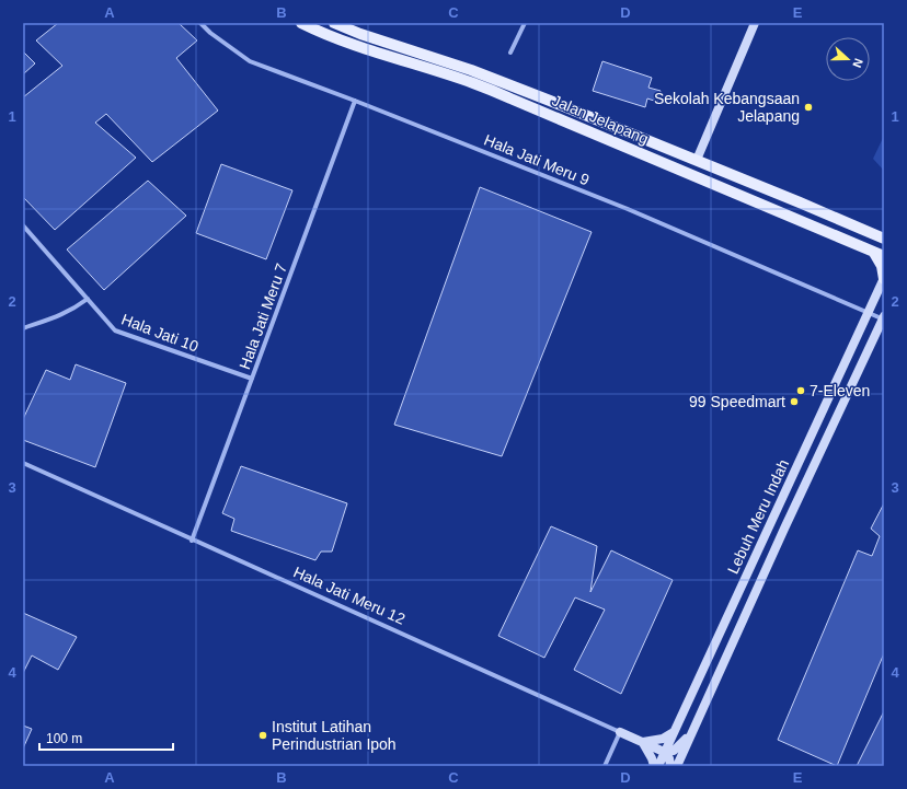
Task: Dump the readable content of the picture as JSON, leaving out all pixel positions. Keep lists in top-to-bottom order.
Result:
{
  "streets": {
    "main road": ["Jalan Jelapang", "Lebuh Meru Indah", "Hala Jati Meru 12"],
    "street": ["Hala Jati Meru 9", "Hala Jati Meru 7", "Hala Jati 10"]
  },
  "crossings": [
    ["Hala Jati Meru 9", "Hala Jati Meru 7"],
    ["Hala Jati Meru 9", "Lebuh Meru Indah"],
    ["Hala Jati Meru 7", "Hala Jati 10"],
    ["Hala Jati Meru 7", "Hala Jati Meru 12"],
    ["Lebuh Meru Indah", "Hala Jati Meru 12"]
  ],
  "places": [
    "Sekolah Kebangsaan Jelapang",
    "7-Eleven",
    "99 Speedmart",
    "Institut Latihan Perindustrian Ipoh"
  ],
  "scale_bar": "100 m",
  "north": "right",
  "grid": {
    "columns": [
      "A",
      "B",
      "C",
      "D",
      "E"
    ],
    "rows": [
      "1",
      "2",
      "3",
      "4"
    ]
  }
}
